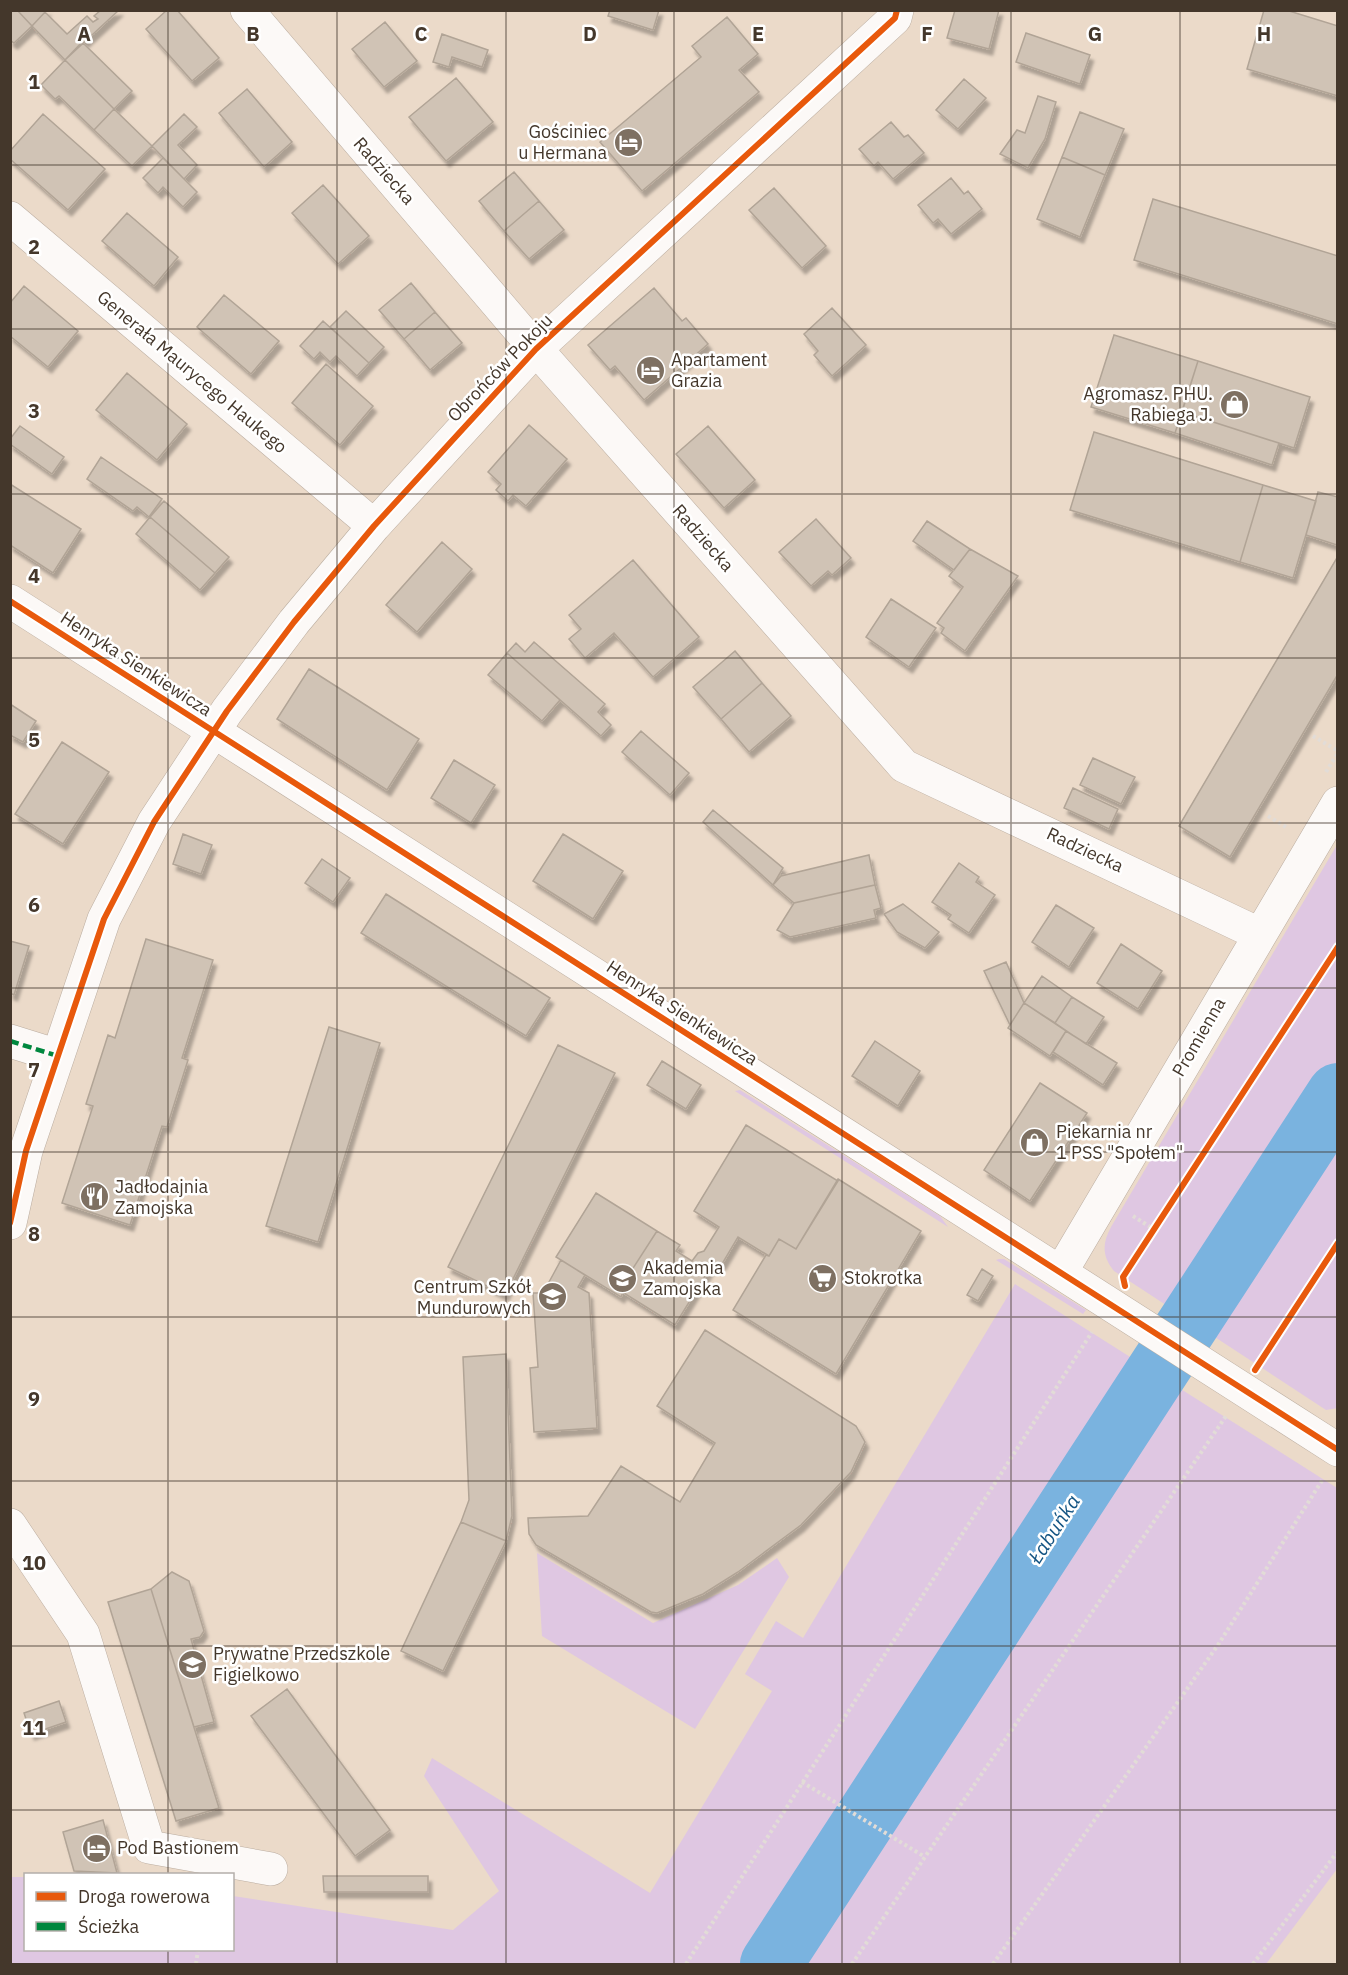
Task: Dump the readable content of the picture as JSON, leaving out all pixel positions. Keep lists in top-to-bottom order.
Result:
{
  "streets": {
    "street": [
      "Radziecka",
      "Obrońców Pokoju",
      "Generała Maurycego Haukego",
      "Henryka Sienkiewicza",
      "Promienna"
    ]
  },
  "crossings": [
    ["Radziecka", "Obrońców Pokoju"],
    ["Radziecka", "Promienna"],
    ["Obrońców Pokoju", "Generała Maurycego Haukego"],
    ["Obrońców Pokoju", "Henryka Sienkiewicza"],
    ["Henryka Sienkiewicza", "Promienna"]
  ],
  "water": ["Łabuńka"],
  "places": {
    "hotel": ["Gościniec u Hermana", "Apartament Grazia", "Pod Bastionem"],
    "shop": ["Agromasz. PHU. Rabiega J.", "Piekarnia nr 1 PSS \"Społem\""],
    "restaurant": ["Jadłodajnia Zamojska"],
    "school or university": ["Akademia Zamojska", "Centrum Szkół Mundurowych", "Prywatne Przedszkole Figielkowo"],
    "supermarket": ["Stokrotka"]
  },
  "legend": ["Droga rowerowa", "Ścieżka"],
  "grid": {
    "columns": [
      "A",
      "B",
      "C",
      "D",
      "E",
      "F",
      "G",
      "H"
    ],
    "rows": [
      "1",
      "2",
      "3",
      "4",
      "5",
      "6",
      "7",
      "8",
      "9",
      "10",
      "11"
    ]
  }
}
